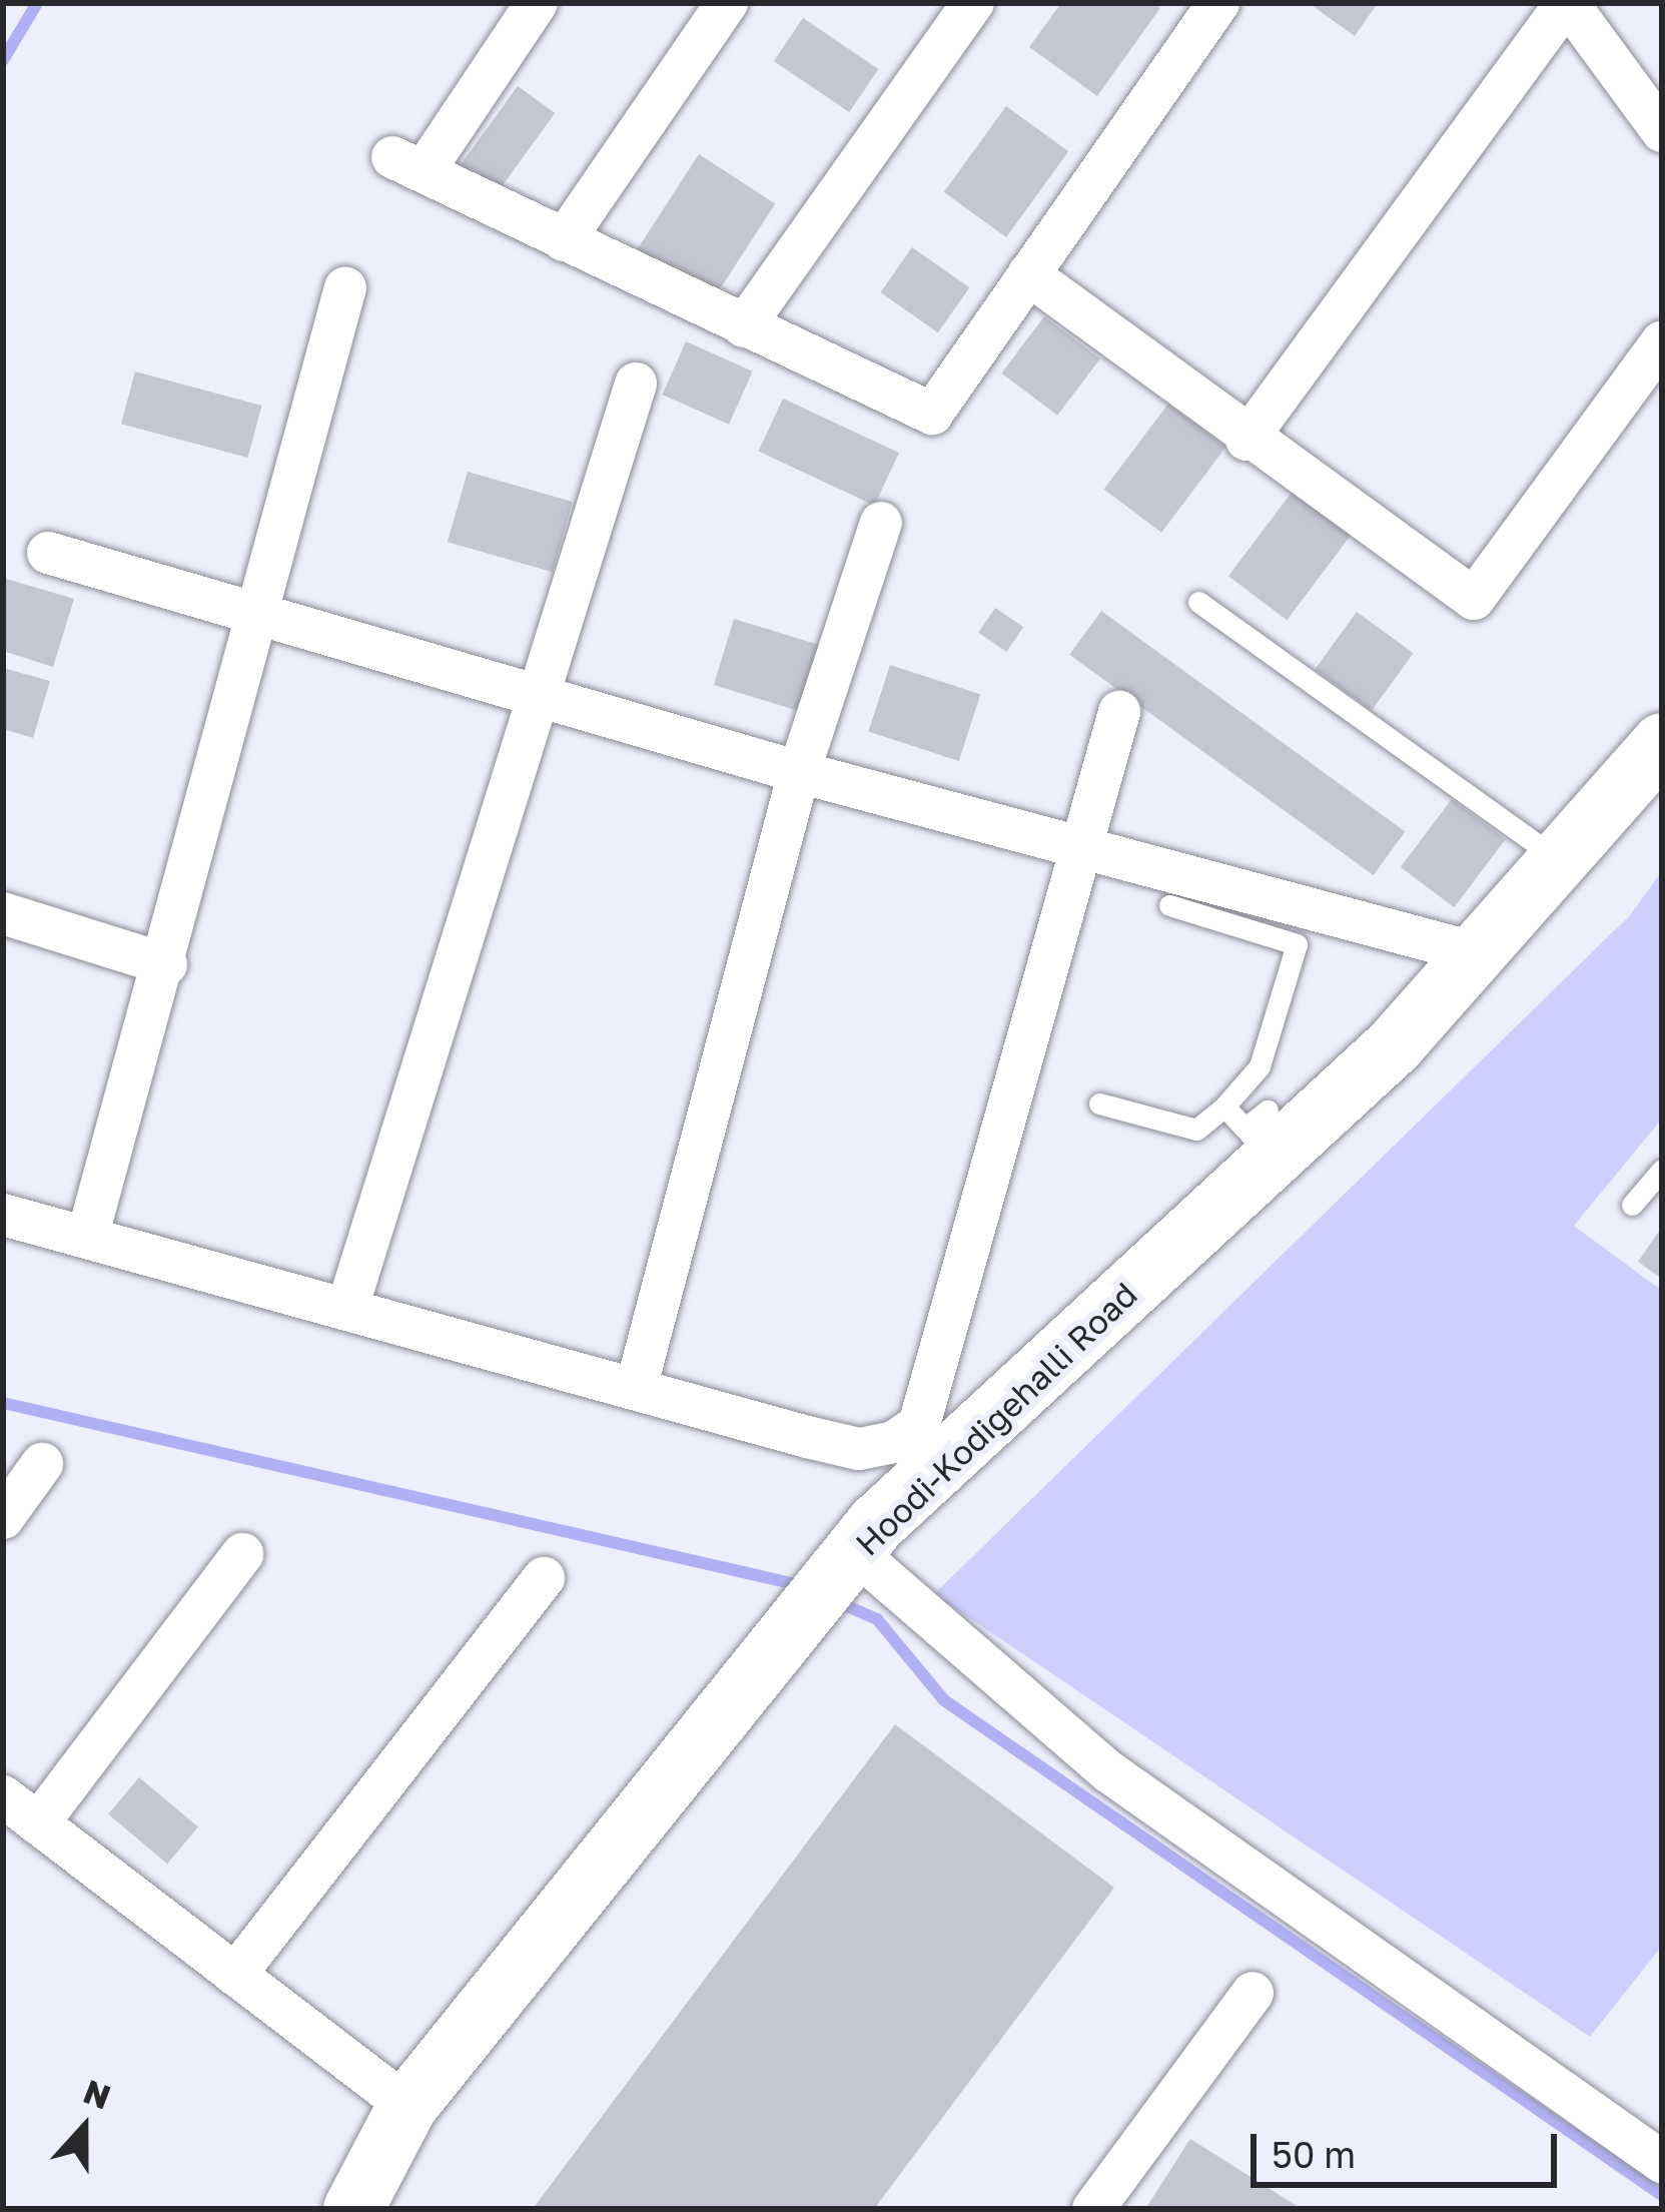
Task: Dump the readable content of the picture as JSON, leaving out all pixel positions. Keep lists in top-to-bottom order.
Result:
{
  "streets": {
    "street": ["Hoodi-Kodigehalli Road"]
  },
  "scale_bar": "50 m",
  "north": "top"
}
